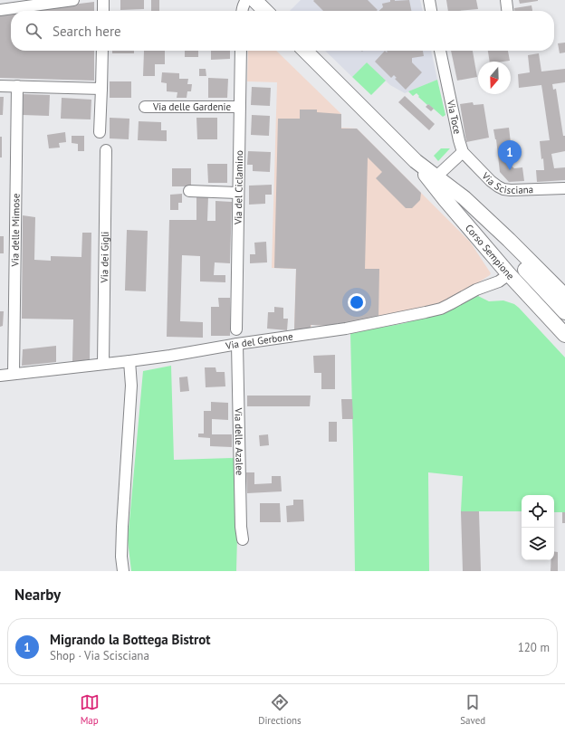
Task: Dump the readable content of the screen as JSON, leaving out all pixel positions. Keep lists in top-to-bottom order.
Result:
{
  "streets": {
    "main road": ["Corso Sempione"],
    "street": [
      "Via delle Gardenie",
      "Via Toce",
      "Via Scisciana",
      "Via del Ciclamino",
      "Via delle Mimose",
      "Via dei Gigli",
      "Via del Gerbone",
      "Via delle Azalee"
    ]
  },
  "crossings": [
    ["Via delle Gardenie", "Via del Ciclamino"],
    ["Via Toce", "Via Scisciana"],
    ["Via delle Mimose", "Via del Gerbone"],
    ["Corso Sempione", "Via del Gerbone"],
    ["Via dei Gigli", "Via del Gerbone"],
    ["Via del Gerbone", "Via delle Azalee"]
  ],
  "north": "bottom",
  "page": {
    "search": "Search here",
    "pins": "1",
    "heading": "Nearby",
    "list": [
      {
        "mark": "1",
        "name": "Migrando la Bottega Bistrot",
        "note": "Shop · Via Scisciana",
        "value": "120 m"
      }
    ],
    "nav": ["Map", "Directions", "Saved"]
  }
}
